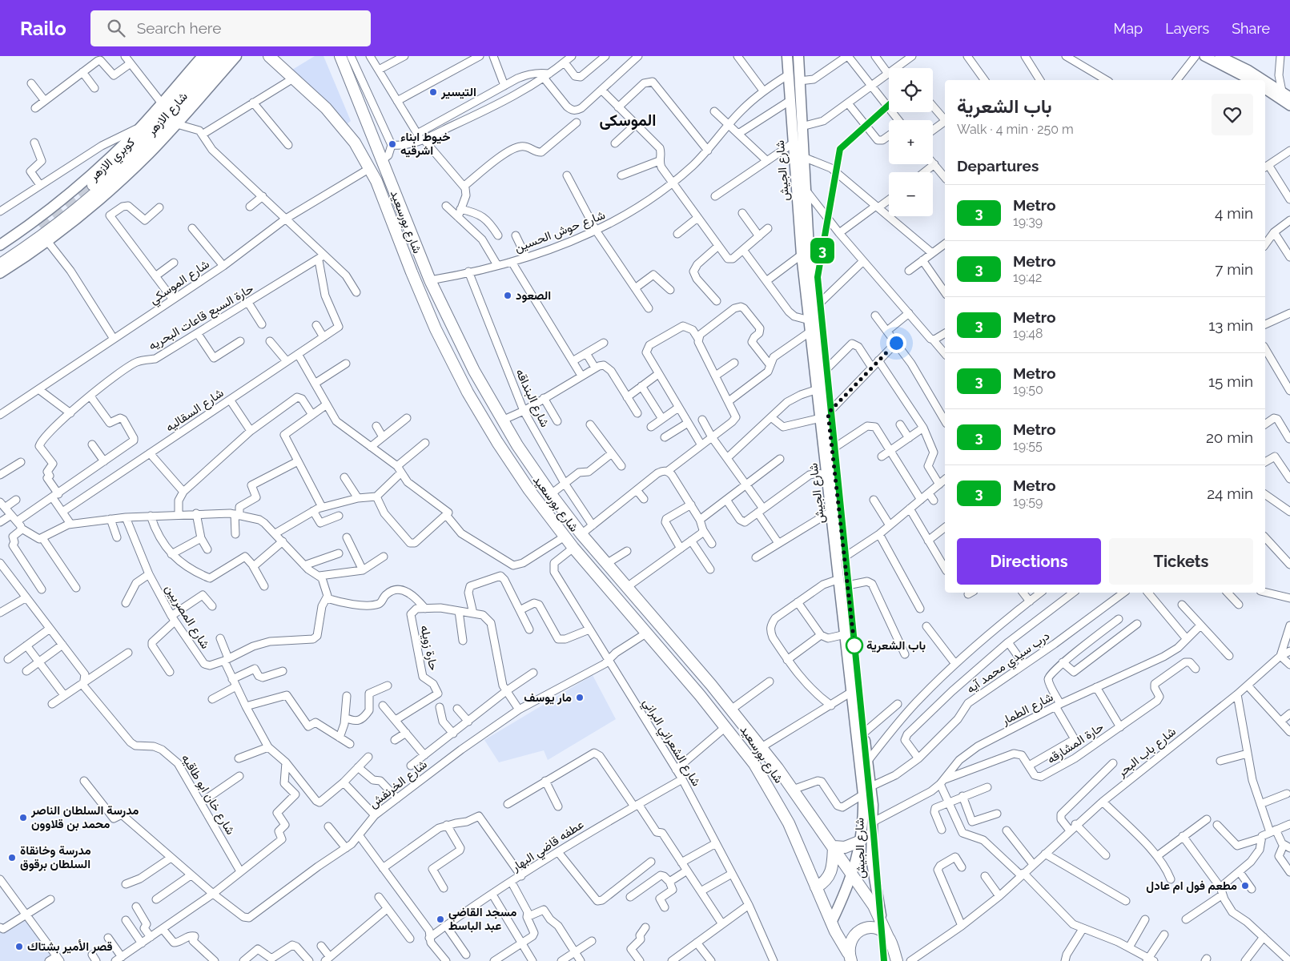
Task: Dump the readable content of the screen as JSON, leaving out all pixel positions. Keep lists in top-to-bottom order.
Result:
{
  "streets": {
    "main road": [
      "شارع الازهر",
      "كوبري الازهر",
      "شارع الجيش",
      "شارع بورسعيد"
    ],
    "street": [
      "شارع حوش الحسين",
      "شارع الموسكي",
      "حارة السبع قاعات البحريه",
      "شارع البنداقه",
      "شارع السقاليه",
      "شارع المصريين",
      "حارة زويله",
      "درب سيدي محمد آيه",
      "شارع الطمار",
      "شارع الشعراني البراني",
      "حارة المشارقه",
      "شارع باب البحر",
      "شارع الخرنفش",
      "شارع خان ابو طاقيه",
      "عطفه قاضي البهار"
    ]
  },
  "crossings": [
    ["شارع الجيش", "شارع بورسعيد"],
    ["شارع الجيش", "شارع حوش الحسين"],
    ["شارع الجيش", "درب سيدي محمد آيه"],
    ["شارع الجيش", "شارع الطمار"],
    ["شارع بورسعيد", "شارع حوش الحسين"],
    ["شارع بورسعيد", "شارع الموسكي"],
    ["شارع بورسعيد", "شارع الشعراني البراني"],
    ["شارع بورسعيد", "شارع الخرنفش"],
    ["شارع حوش الحسين", "شارع البنداقه"],
    ["حارة السبع قاعات البحريه", "شارع السقاليه"],
    ["حارة زويله", "شارع الخرنفش"],
    ["شارع الطمار", "حارة المشارقه"],
    ["شارع الشعراني البراني", "شارع الخرنفش"],
    ["شارع الشعراني البراني", "عطفه قاضي البهار"]
  ],
  "districts": ["الموسكى"],
  "places": [
    "التيسير",
    "خيوط ابناء اشرقيه",
    "الصعود",
    "باب الشعرية",
    "مار يوسف",
    "مدرسة السلطان الناصر محمد بن قلاوون",
    "مدرسة وخانقاة السلطان برقوق",
    "مطعم فول ام عادل",
    "مسجد القاضي عبد الباسط",
    "قصر الأمير بشتاك"
  ],
  "lines": ["metro line 3"],
  "page": {
    "header": "Railo",
    "search": "Search here",
    "nav": ["Map", "Layers", "Share"],
    "on_map": "3",
    "map_buttons": ["+", "−"],
    "heading": [
      ["باب الشعرية", "Walk · 4 min · 250 m"],
      "Departures"
    ],
    "list": [
      {
        "mark": "3",
        "name": "Metro",
        "note": "19:39",
        "value": "4 min"
      },
      {
        "mark": "3",
        "name": "Metro",
        "note": "19:42",
        "value": "7 min"
      },
      {
        "mark": "3",
        "name": "Metro",
        "note": "19:48",
        "value": "13 min"
      },
      {
        "mark": "3",
        "name": "Metro",
        "note": "19:50",
        "value": "15 min"
      },
      {
        "mark": "3",
        "name": "Metro",
        "note": "19:55",
        "value": "20 min"
      },
      {
        "mark": "3",
        "name": "Metro",
        "note": "19:59",
        "value": "24 min"
      }
    ],
    "buttons": ["Directions", "Tickets"]
  }
}
